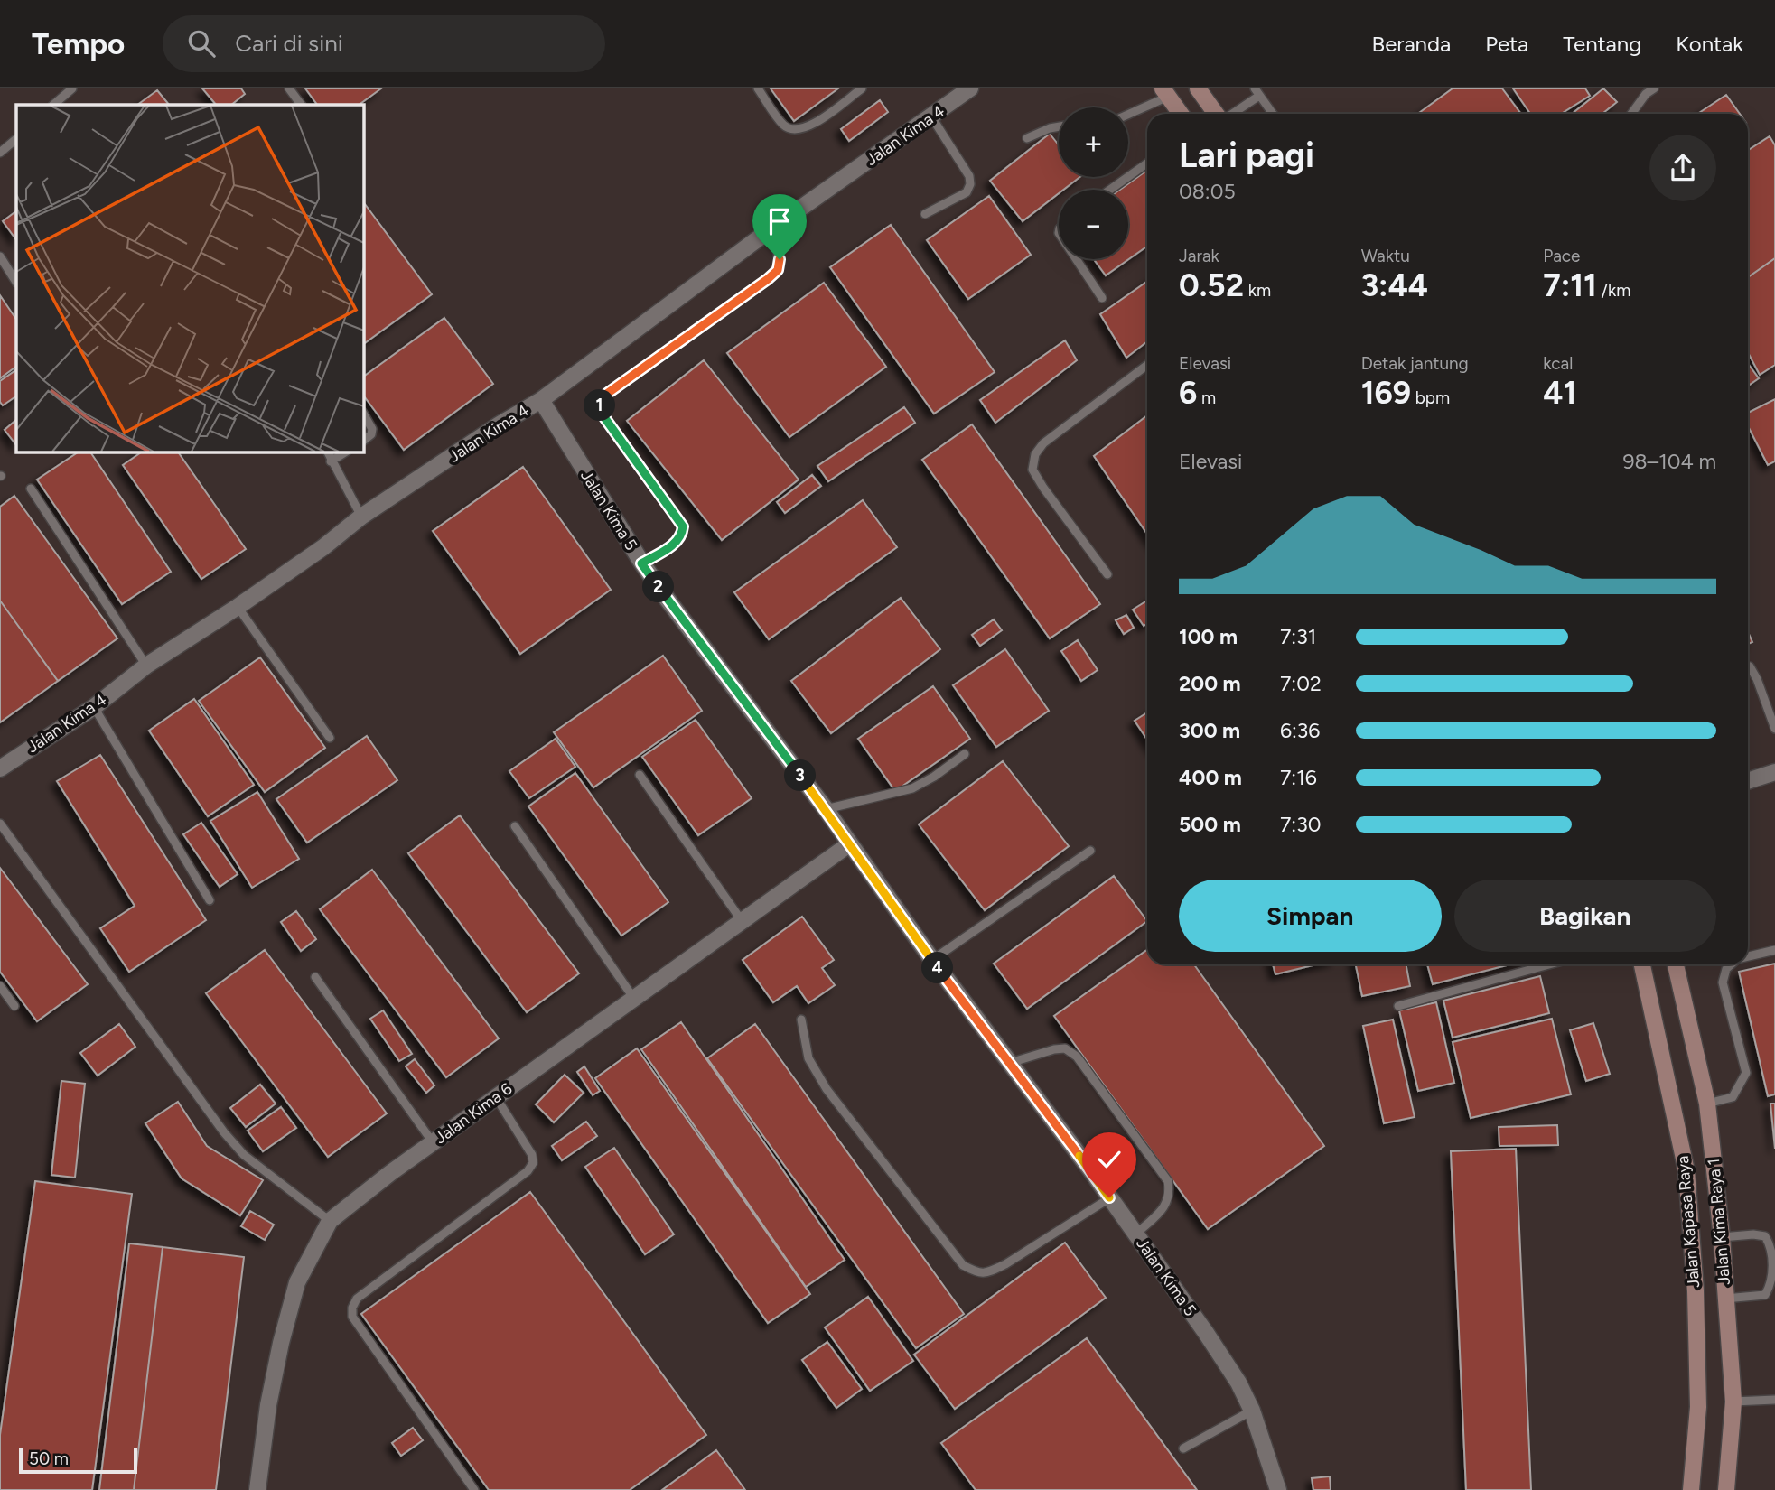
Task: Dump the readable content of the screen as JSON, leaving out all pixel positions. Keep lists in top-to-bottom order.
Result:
{
  "streets": {
    "main road": ["Jalan Kapasa Raya", "Jalan Kima Raya 1"],
    "street": ["Jalan Kima 4", "Jalan Kima 5", "Jalan Kima 6"]
  },
  "crossings": [
    ["Jalan Kima 4", "Jalan Kima 5"],
    ["Jalan Kima 5", "Jalan Kima 6"]
  ],
  "scale_bar": "50 m",
  "page": {
    "header": "Tempo",
    "search": "Cari di sini",
    "nav": [
      "Beranda",
      "Peta",
      "Tentang",
      "Kontak"
    ],
    "map_buttons": ["+", "−"],
    "heading": ["Lari pagi", "08:05"],
    "stats": [
      ["Jarak", "0.52 km"],
      ["Waktu", "3:44"],
      ["Pace", "7:11 /km"],
      ["Elevasi", "6 m"],
      ["Detak jantung", "169 bpm"],
      ["kcal", "41"]
    ],
    "pins": [
      "1",
      "2",
      "3",
      "4"
    ],
    "chart": ["Elevasi", "98–104 m"],
    "list": [
      {
        "name": "100 m",
        "note": "7:31"
      },
      {
        "name": "200 m",
        "note": "7:02"
      },
      {
        "name": "300 m",
        "note": "6:36"
      },
      {
        "name": "400 m",
        "note": "7:16"
      },
      {
        "name": "500 m",
        "note": "7:30"
      }
    ],
    "buttons": ["Simpan", "Bagikan"],
    "scale": "50 m"
  }
}
